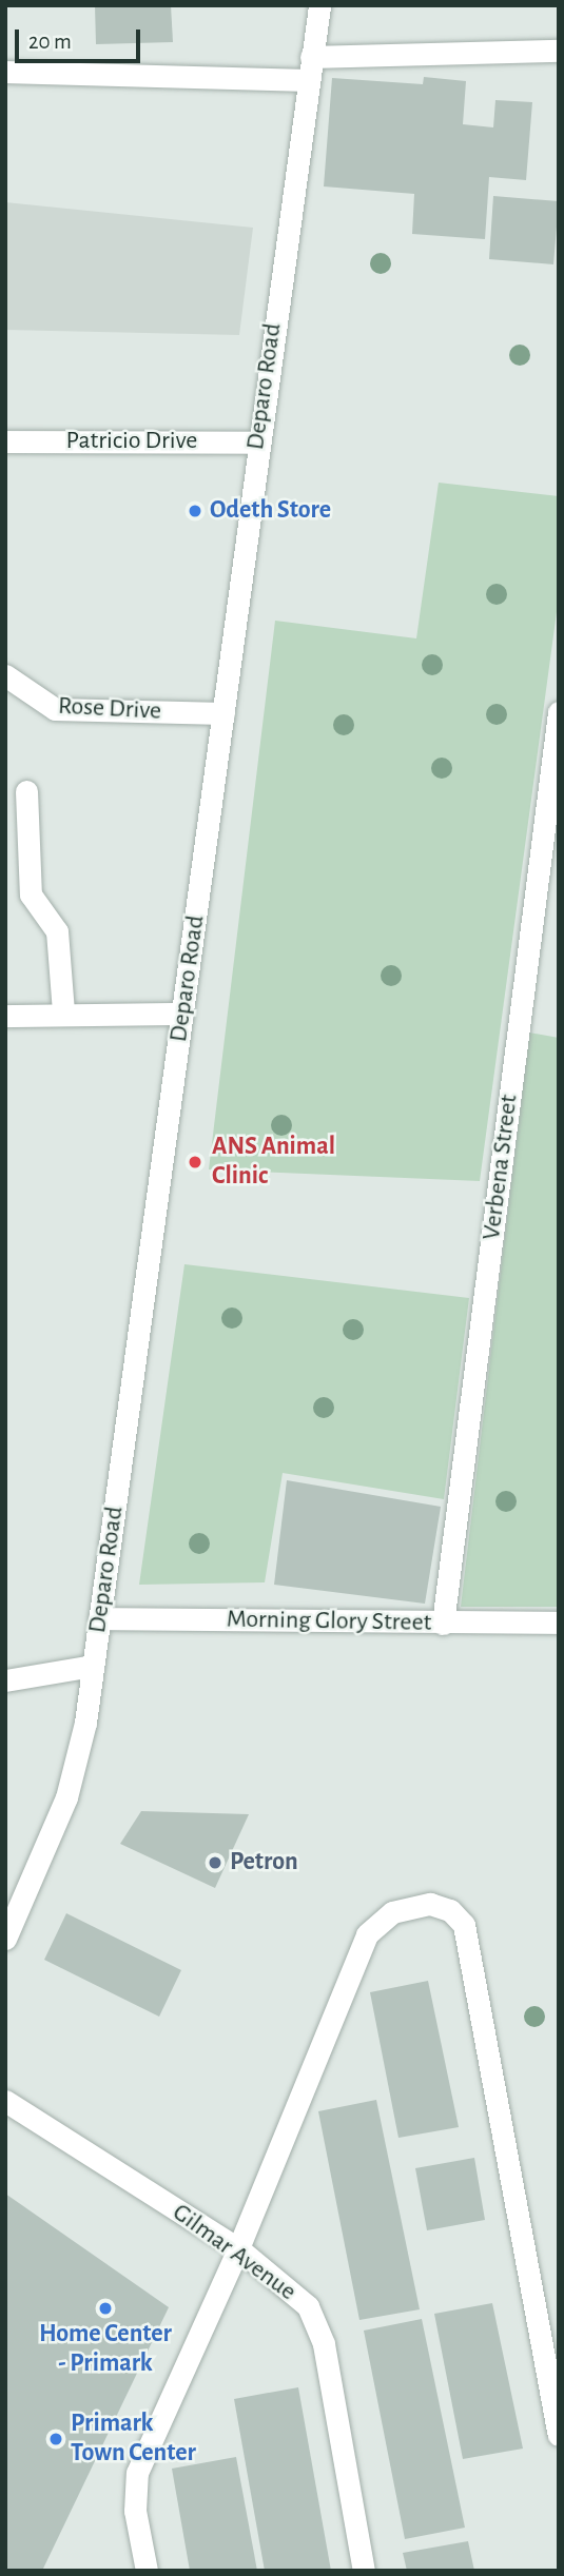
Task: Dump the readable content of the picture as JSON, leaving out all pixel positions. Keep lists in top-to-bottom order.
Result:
{
  "streets": {
    "street": [
      "Deparo Road",
      "Patricio Drive",
      "Rose Drive",
      "Verbena Street",
      "Morning Glory Street",
      "Gilmar Avenue"
    ]
  },
  "crossings": [
    ["Deparo Road", "Patricio Drive"],
    ["Deparo Road", "Rose Drive"],
    ["Deparo Road", "Morning Glory Street"],
    ["Verbena Street", "Morning Glory Street"]
  ],
  "places": [
    "Odeth Store",
    "ANS Animal Clinic",
    "Petron",
    "Home Center - Primark",
    "Primark Town Center"
  ],
  "scale_bar": "20 m"
}
